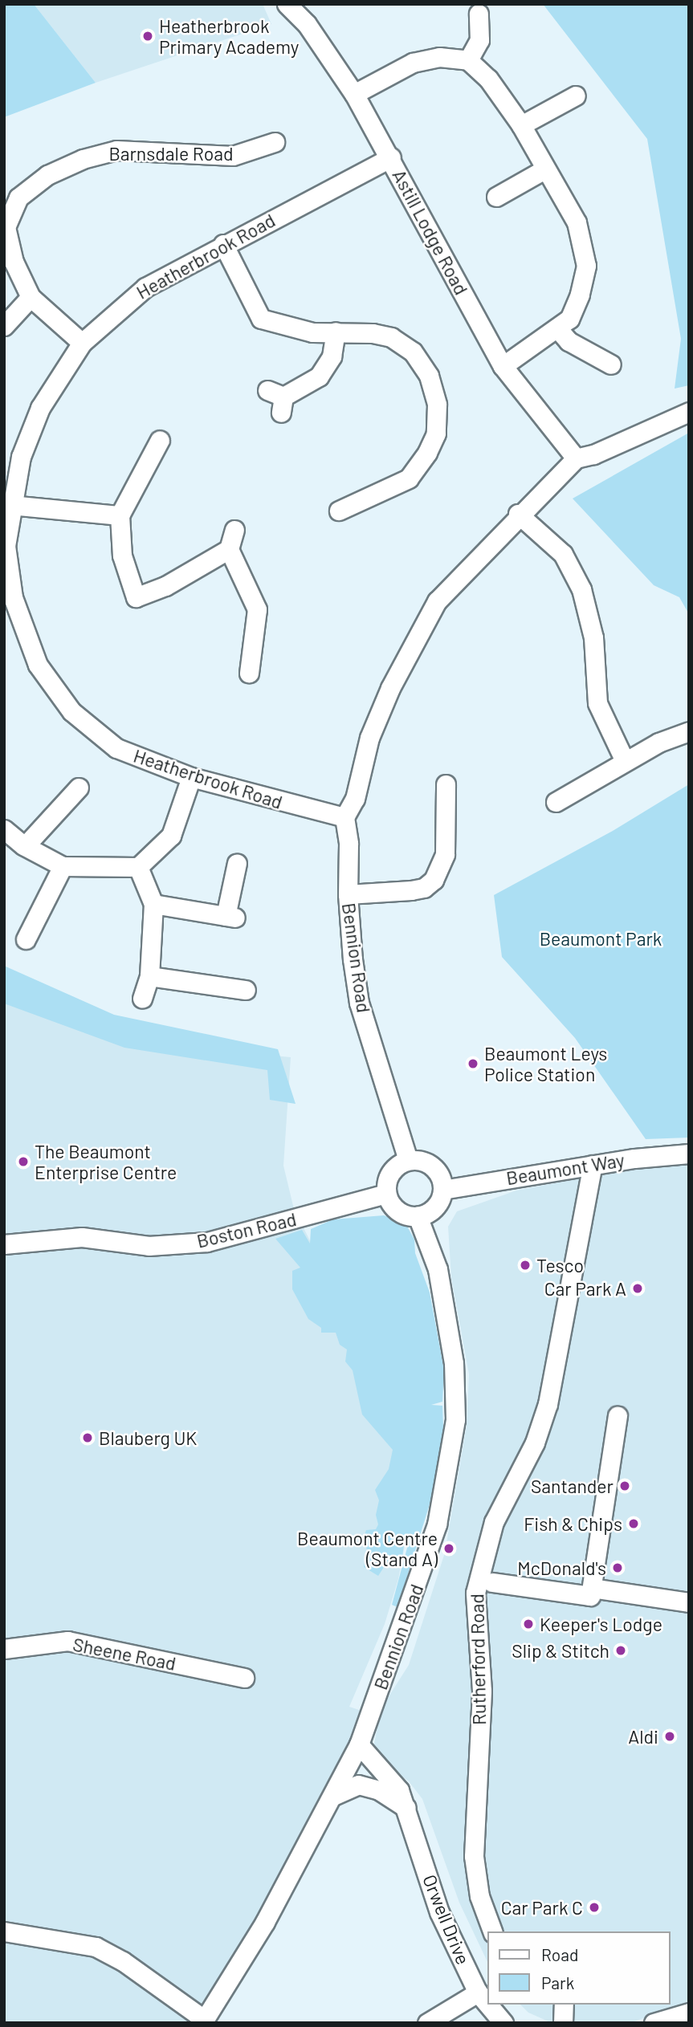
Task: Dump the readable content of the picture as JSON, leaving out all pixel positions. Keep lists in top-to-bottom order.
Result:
{
  "streets": {
    "street": [
      "Barnsdale Road",
      "Astill Lodge Road",
      "Heatherbrook Road",
      "Bennion Road",
      "Beaumont Way",
      "Boston Road",
      "Sheene Road",
      "Rutherford Road",
      "Orwell Drive"
    ]
  },
  "crossings": [
    ["Barnsdale Road", "Heatherbrook Road"],
    ["Astill Lodge Road", "Heatherbrook Road"],
    ["Heatherbrook Road", "Bennion Road"],
    ["Bennion Road", "Beaumont Way"],
    ["Bennion Road", "Boston Road"],
    ["Bennion Road", "Orwell Drive"],
    ["Beaumont Way", "Boston Road"],
    ["Beaumont Way", "Rutherford Road"]
  ],
  "parks": ["Beaumont Park"],
  "places": [
    "Heatherbrook Primary Academy",
    "Beaumont Leys Police Station",
    "The Beaumont Enterprise Centre",
    "Tesco",
    "Car Park A",
    "Blauberg UK",
    "Santander",
    "Fish & Chips",
    "Beaumont Centre (Stand A)",
    "McDonald's",
    "Keeper's Lodge",
    "Slip & Stitch",
    "Aldi",
    "Car Park C"
  ],
  "legend": ["Road", "Park"]
}
